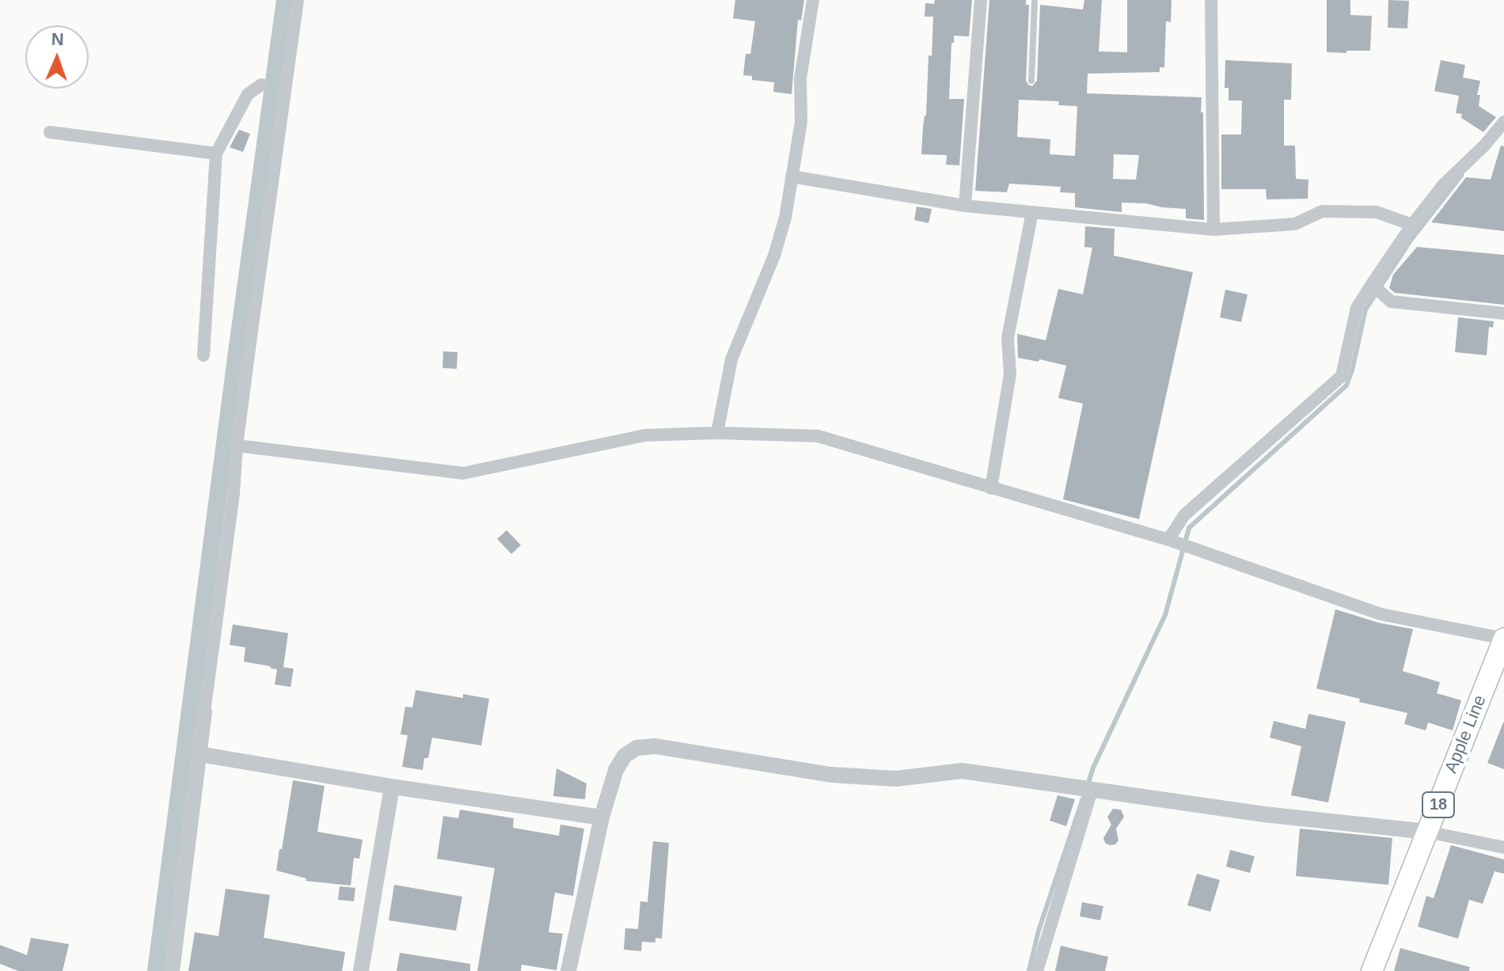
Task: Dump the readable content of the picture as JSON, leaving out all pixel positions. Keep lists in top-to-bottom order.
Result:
{
  "streets": {
    "highway": ["Apple Line", "18"]
  },
  "north": "top"
}
